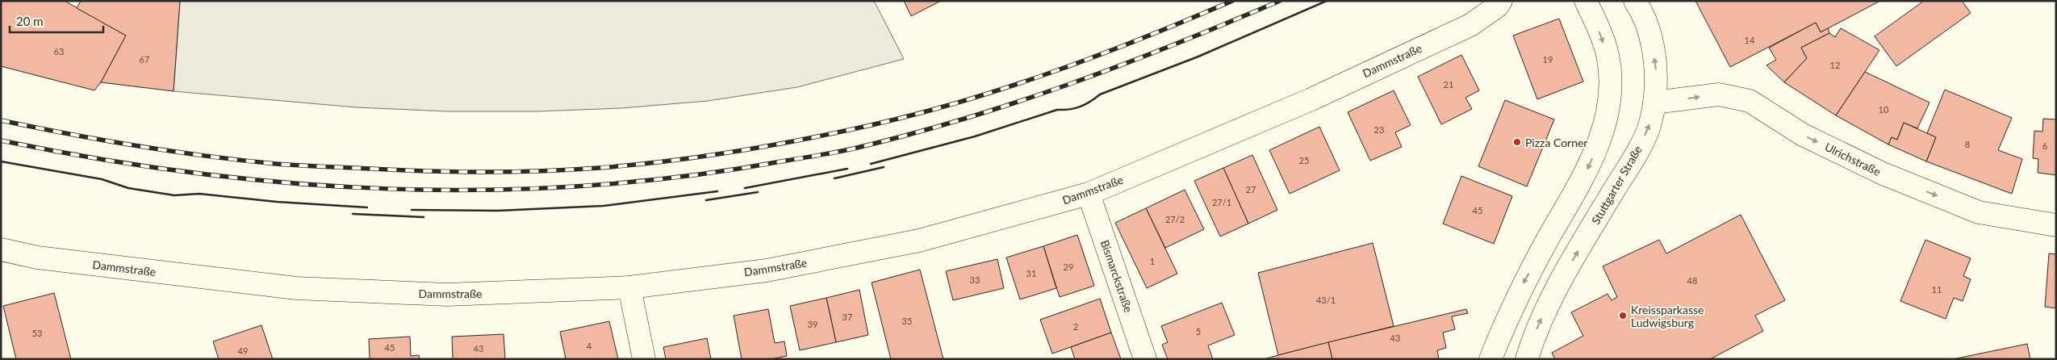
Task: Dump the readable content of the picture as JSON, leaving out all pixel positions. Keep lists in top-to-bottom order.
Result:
{
  "streets": {
    "street": [
      "Dammstraße",
      "Ulrichstraße",
      "Stuttgarter Straße",
      "Bismarckstraße"
    ]
  },
  "crossings": [
    ["Dammstraße", "Bismarckstraße"],
    ["Ulrichstraße", "Stuttgarter Straße"]
  ],
  "one_way": ["Ulrichstraße"],
  "places": ["Pizza Corner", "Kreissparkasse Ludwigsburg"],
  "house_numbers": [
    "14",
    "63",
    "67",
    "19",
    "12",
    "21",
    "10",
    "23",
    "8",
    "6",
    "25",
    "27",
    "27/1",
    "45",
    "27/2",
    "1",
    "29",
    "31",
    "33",
    "48",
    "11",
    "43/1",
    "37",
    "35",
    "39",
    "2",
    "5",
    "53",
    "43",
    "4",
    "45",
    "43",
    "49"
  ],
  "scale_bar": "20 m"
}
